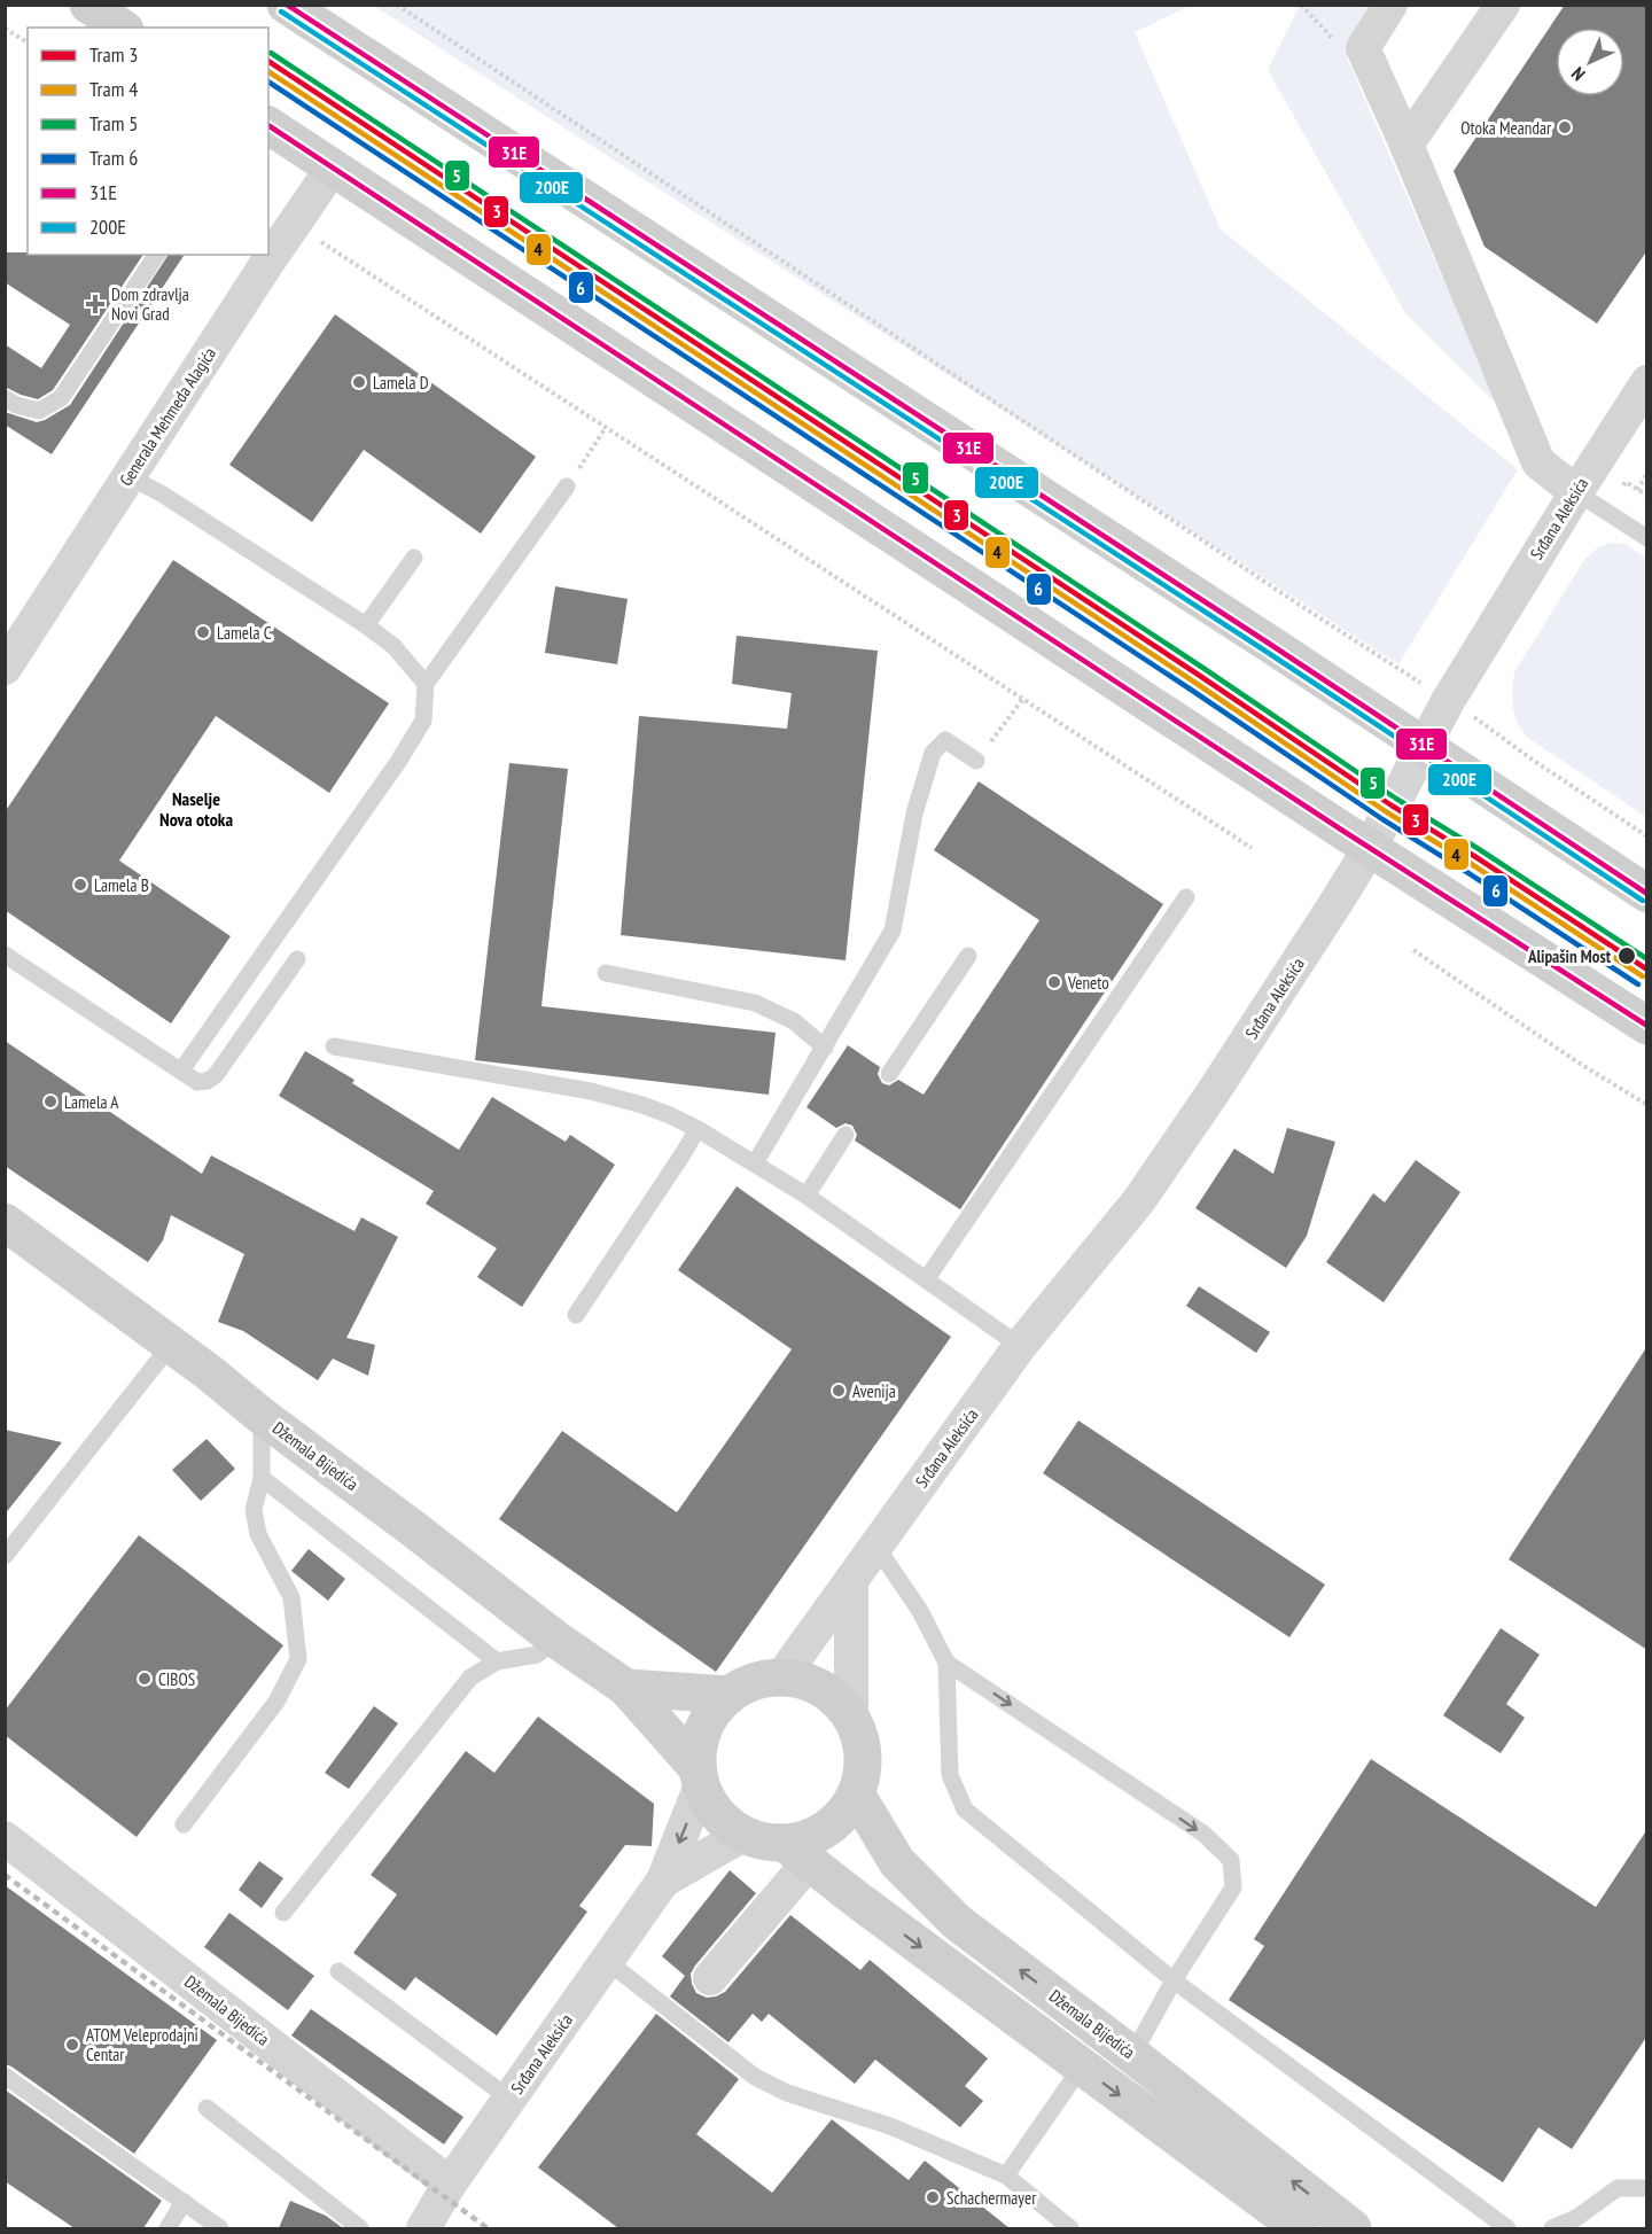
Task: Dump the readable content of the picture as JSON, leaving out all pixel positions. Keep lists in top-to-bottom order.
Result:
{
  "streets": {
    "main road": ["Džemala Bijedića"],
    "street": ["Generala Mehmeda Alagića", "Srđana Aleksića"]
  },
  "crossings": [
    ["Srđana Aleksića", "Džemala Bijedića"]
  ],
  "districts": ["Naselje Nova otoka"],
  "places": {
    "other": [
      "Otoka Meandar",
      "Lamela D",
      "Lamela C",
      "Lamela B",
      "Alipašin Most",
      "Veneto",
      "Lamela A",
      "Avenija",
      "CIBOS",
      "ATOM Veleprodajni Centar",
      "Schachermayer"
    ],
    "health": ["Dom zdravlja Novi Grad"]
  },
  "lines": [
    "transit line 31E",
    "transit line 200E",
    "tram line 5",
    "tram line 3",
    "tram line 4",
    "tram line 6"
  ],
  "legend": [
    "Tram 3",
    "Tram 4",
    "Tram 5",
    "Tram 6",
    "31E",
    "200E"
  ],
  "north": "bottom left"
}
